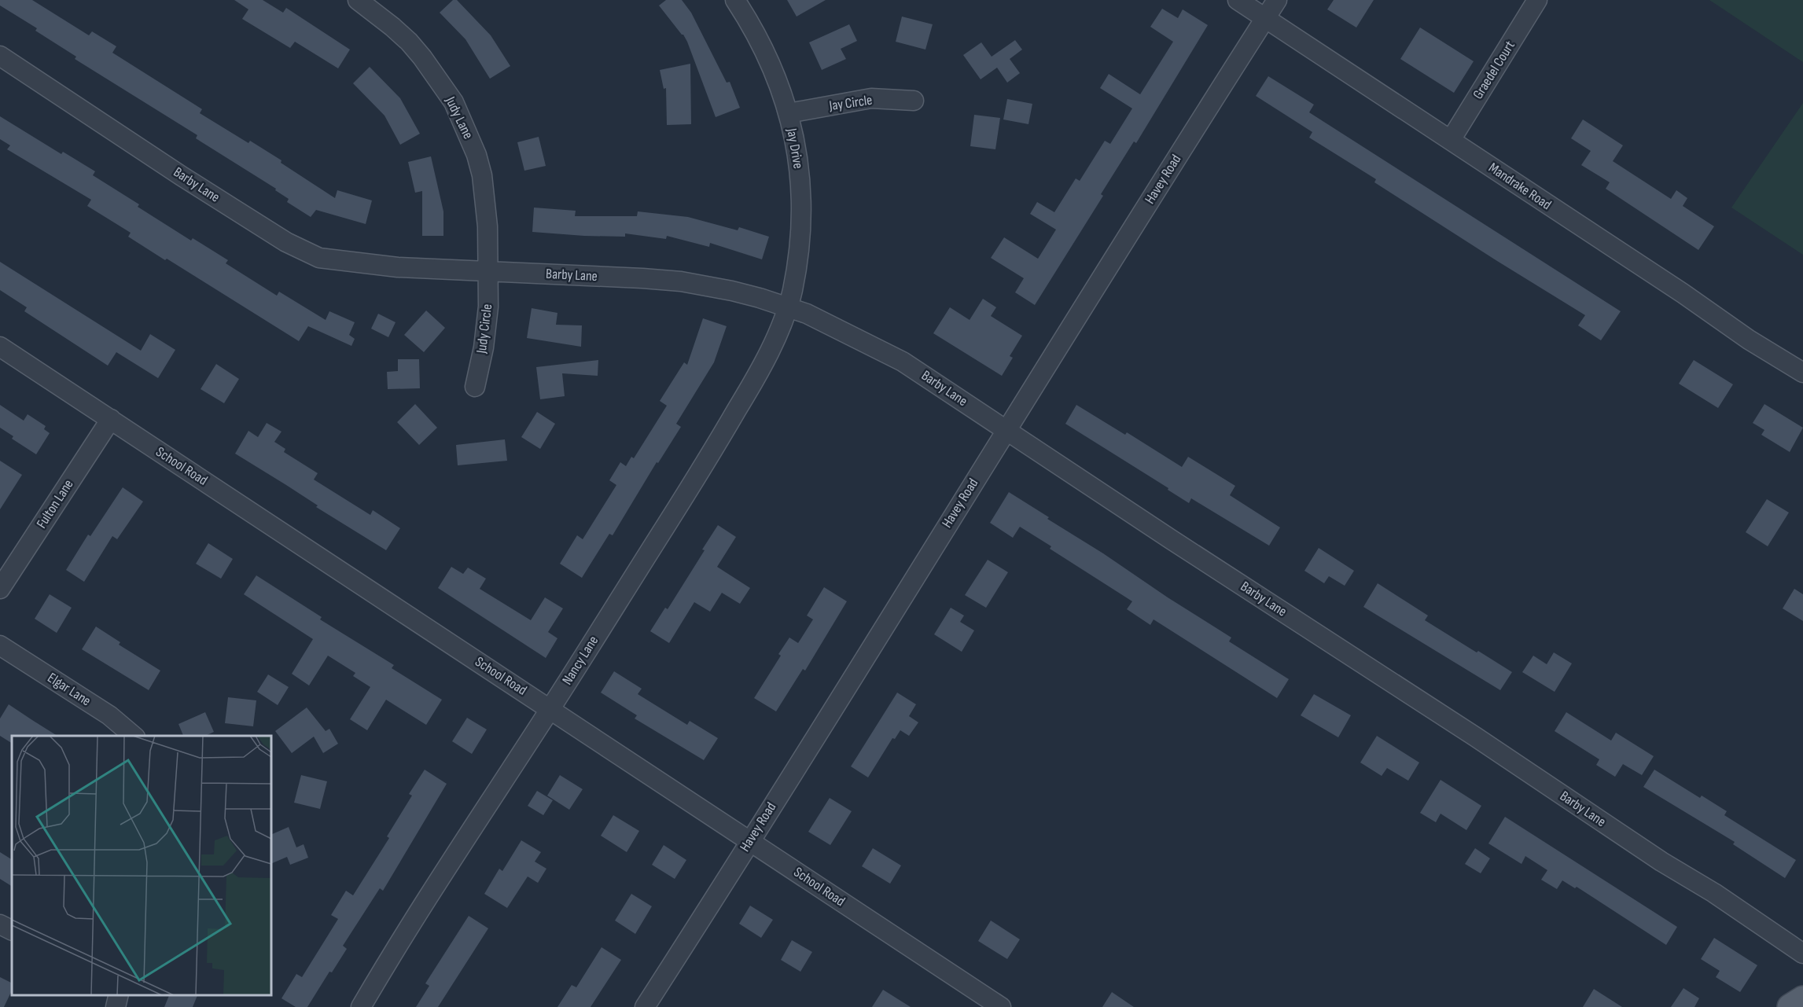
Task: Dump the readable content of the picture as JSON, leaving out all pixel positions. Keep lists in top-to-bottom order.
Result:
{
  "streets": {
    "street": [
      "Graedel Court",
      "Jay Circle",
      "Judy Lane",
      "Jay Drive",
      "Havey Road",
      "Barby Lane",
      "Mandrake Road",
      "Judy Circle",
      "School Road",
      "Fulton Lane",
      "Nancy Lane",
      "Elgar Lane"
    ]
  },
  "crossings": [
    ["Graedel Court", "Mandrake Road"],
    ["Jay Circle", "Jay Drive"],
    ["Judy Lane", "Barby Lane"],
    ["Judy Lane", "Judy Circle"],
    ["Jay Drive", "Barby Lane"],
    ["Jay Drive", "Nancy Lane"],
    ["Havey Road", "Barby Lane"],
    ["Havey Road", "Mandrake Road"],
    ["Havey Road", "School Road"],
    ["Barby Lane", "Judy Circle"],
    ["Barby Lane", "Nancy Lane"],
    ["School Road", "Fulton Lane"],
    ["School Road", "Nancy Lane"]
  ]
}
